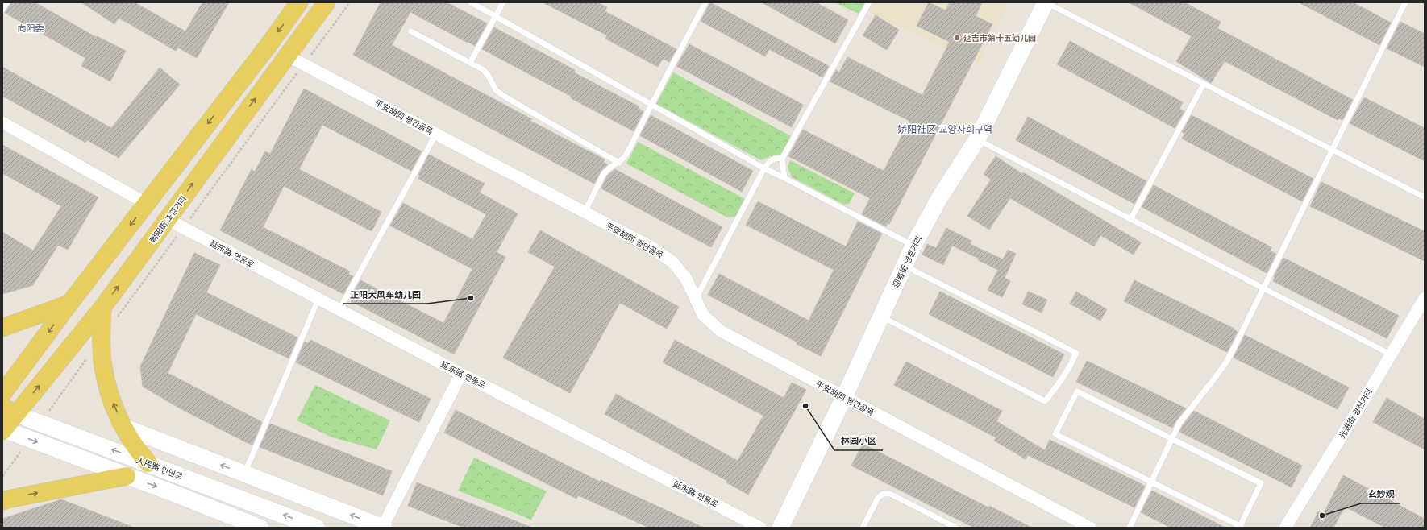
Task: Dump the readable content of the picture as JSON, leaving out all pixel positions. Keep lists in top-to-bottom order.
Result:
{
  "streets": {
    "main road": ["朝阳街 조양거리"],
    "street": [
      "平安胡同 평안골목",
      "延东路 연동로",
      "迎春街 영춘거리",
      "光进街 광진거리",
      "人民路 인민로"
    ]
  },
  "crossings": [
    ["平安胡同 평안골목", "朝阳街 조양거리"],
    ["平安胡同 평안골목", "迎春街 영춘거리"],
    ["朝阳街 조양거리", "延东路 연동로"],
    ["朝阳街 조양거리", "人民路 인민로"]
  ],
  "districts": ["向阳委", "娇阳社区 교양사회구역"],
  "places": [
    "延吉市第十五幼儿园",
    "正阳大风车幼儿园",
    "林园小区",
    "玄妙观"
  ]
}
